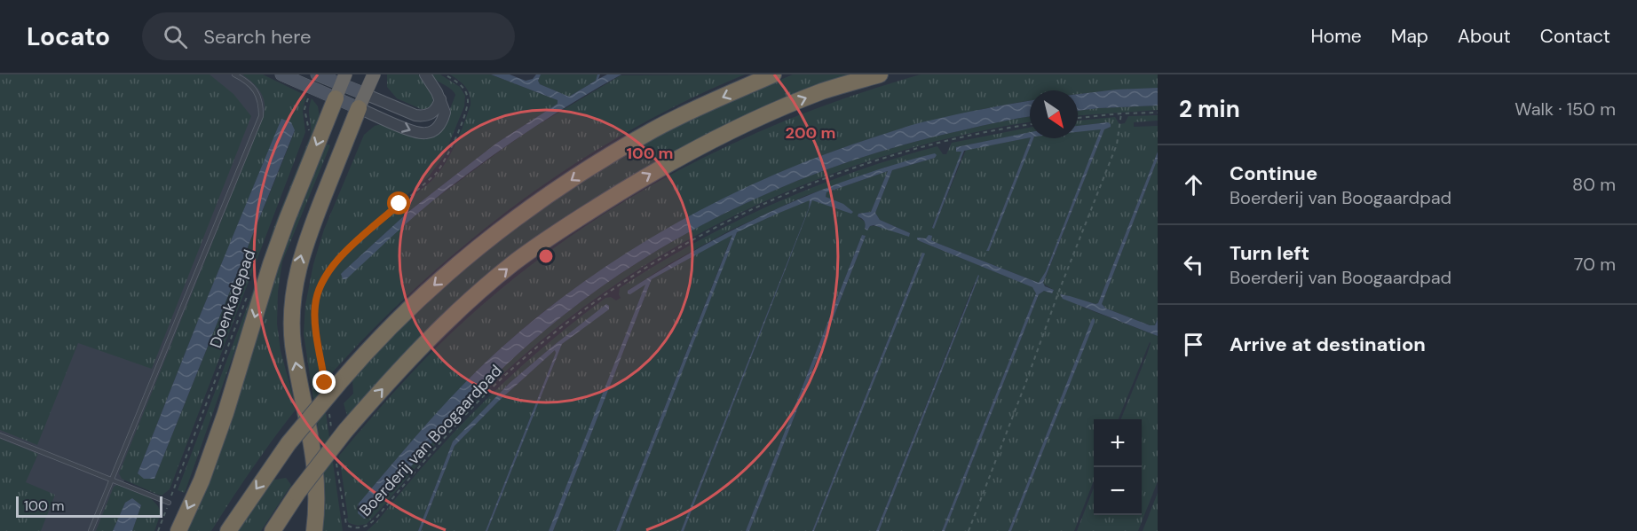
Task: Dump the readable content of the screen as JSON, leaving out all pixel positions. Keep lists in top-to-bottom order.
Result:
{
  "streets": {
    "path": ["Doenkadepad", "Boerderij van Boogaardpad"]
  },
  "scale_bar": "100 m",
  "north": "bottom right",
  "page": {
    "header": "Locato",
    "search": "Search here",
    "nav": [
      "Home",
      "Map",
      "About",
      "Contact"
    ],
    "heading": ["2 min", "Walk · 150 m"],
    "list": [
      ["Continue", "Boerderij van Boogaardpad", "80 m"],
      ["Turn left", "Boerderij van Boogaardpad", "70 m"],
      "Arrive at destination"
    ],
    "map_buttons": ["+", "−"],
    "scale": "100 m"
  },
  "rings": ["200 m", "100 m"]
}
